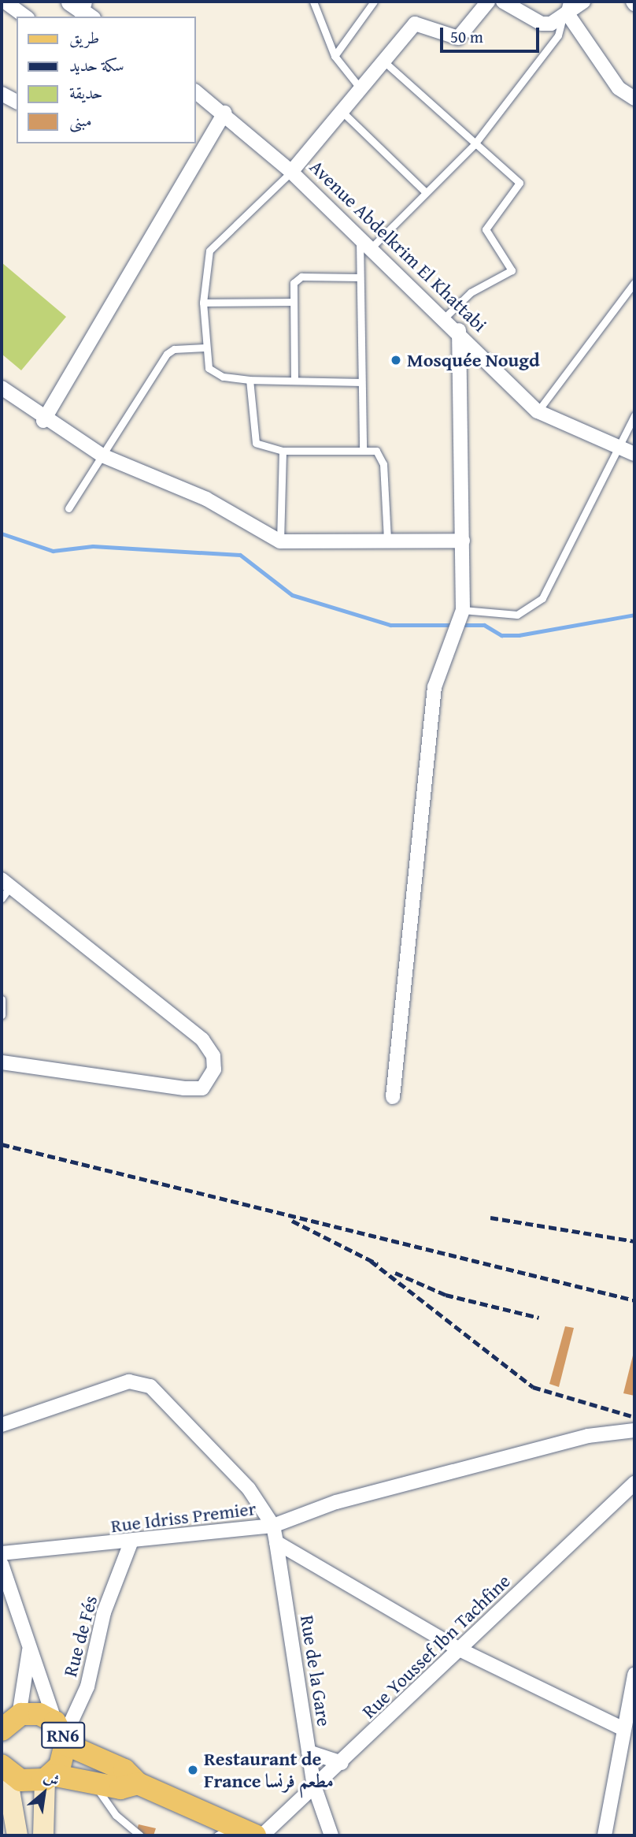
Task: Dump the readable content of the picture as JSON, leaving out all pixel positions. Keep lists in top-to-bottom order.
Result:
{
  "streets": {
    "main road": ["RN6"],
    "street": [
      "Avenue Abdelkrim El Khattabi",
      "Rue Idriss Premier",
      "Rue de Fés",
      "Rue Youssef Ibn Tachfine",
      "Rue de la Gare"
    ]
  },
  "crossings": [
    ["Rue Idriss Premier", "Rue de Fés"],
    ["Rue Idriss Premier", "Rue de la Gare"],
    ["Rue de Fés", "RN6"],
    ["Rue Youssef Ibn Tachfine", "Rue de la Gare"]
  ],
  "places": ["Mosquée Nougd", "Restaurant de France مطعم فرنسا"],
  "legend": [
    "طريق",
    "سكة حديد",
    "حديقة",
    "مبنى"
  ],
  "scale_bar": "50 m",
  "north": "top right"
}
